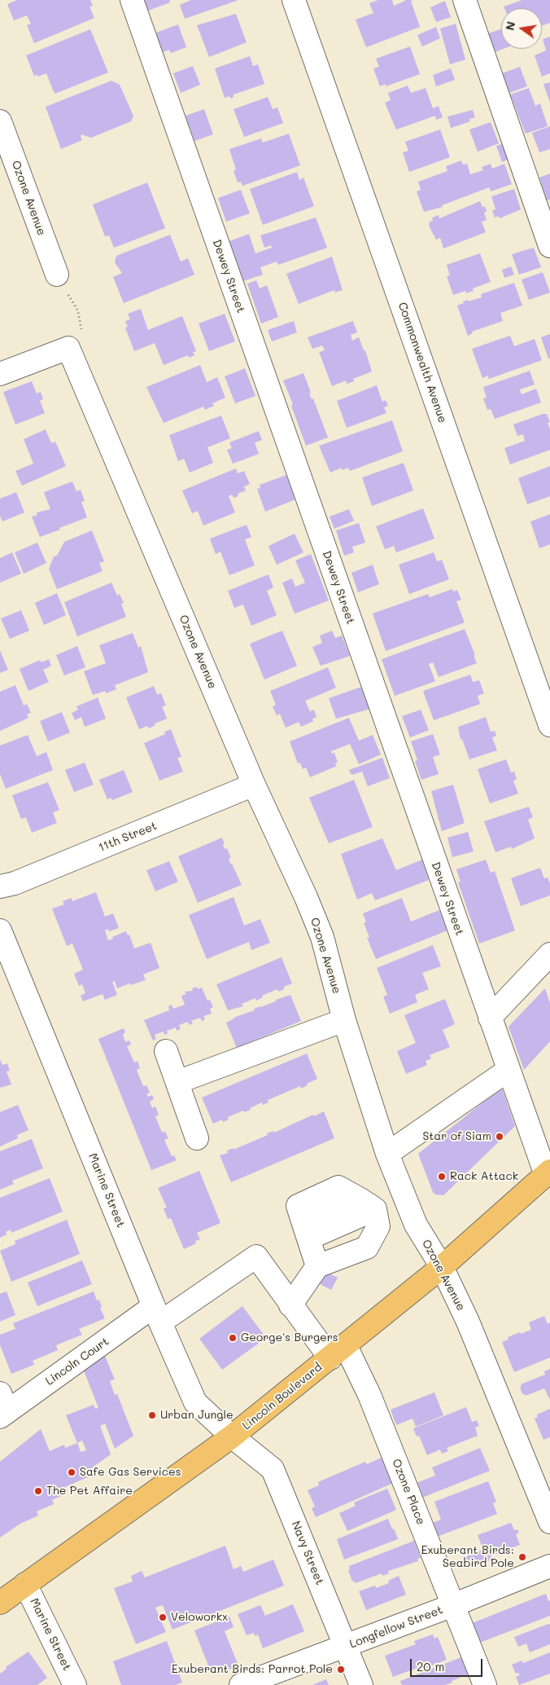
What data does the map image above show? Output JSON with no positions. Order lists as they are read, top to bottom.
{
  "streets": {
    "highway": ["Lincoln Boulevard"],
    "street": [
      "Ozone Avenue",
      "Dewey Street",
      "Commonwealth Avenue",
      "11th Street",
      "Marine Street",
      "Lincoln Court",
      "Ozone Place",
      "Navy Street",
      "Longfellow Street"
    ]
  },
  "crossings": [
    ["Ozone Avenue", "11th Street"],
    ["Ozone Avenue", "Lincoln Boulevard"],
    ["Dewey Street", "Lincoln Boulevard"],
    ["Marine Street", "Lincoln Court"],
    ["Marine Street", "Lincoln Boulevard"],
    ["Marine Street", "Navy Street"],
    ["Lincoln Court", "Ozone Place"],
    ["Lincoln Boulevard", "Ozone Place"],
    ["Lincoln Boulevard", "Navy Street"],
    ["Ozone Place", "Longfellow Street"],
    ["Navy Street", "Longfellow Street"]
  ],
  "places": [
    "Star of Siam",
    "Rack Attack",
    "George's Burgers",
    "Urban Jungle",
    "Safe Gas Services",
    "The Pet Affaire",
    "Exuberant Birds: Seabird Pole",
    "Veloworkx",
    "Exuberant Birds: Parrot Pole"
  ],
  "scale_bar": "20 m",
  "north": "left"
}
